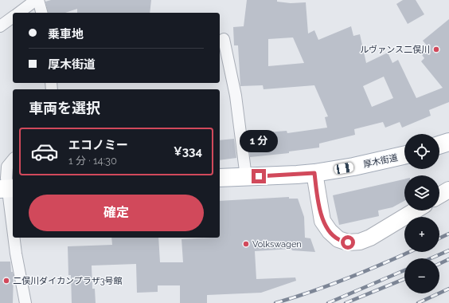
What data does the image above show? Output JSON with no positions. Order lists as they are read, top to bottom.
{
  "streets": {
    "main road": ["厚木街道"]
  },
  "places": ["ルヴァンス二俣川", "Volkswagen", "二俣川ダイカンプラザ3号館"],
  "page": {
    "banner": ["乗車地", "厚木街道"],
    "heading": "車両を選択",
    "list": [
      {
        "name": "エコノミー",
        "note": "1 分 · 14:30",
        "value": "¥334"
      }
    ],
    "bubble": "1 分",
    "map_buttons": ["+", "−"],
    "buttons": "確定"
  }
}
